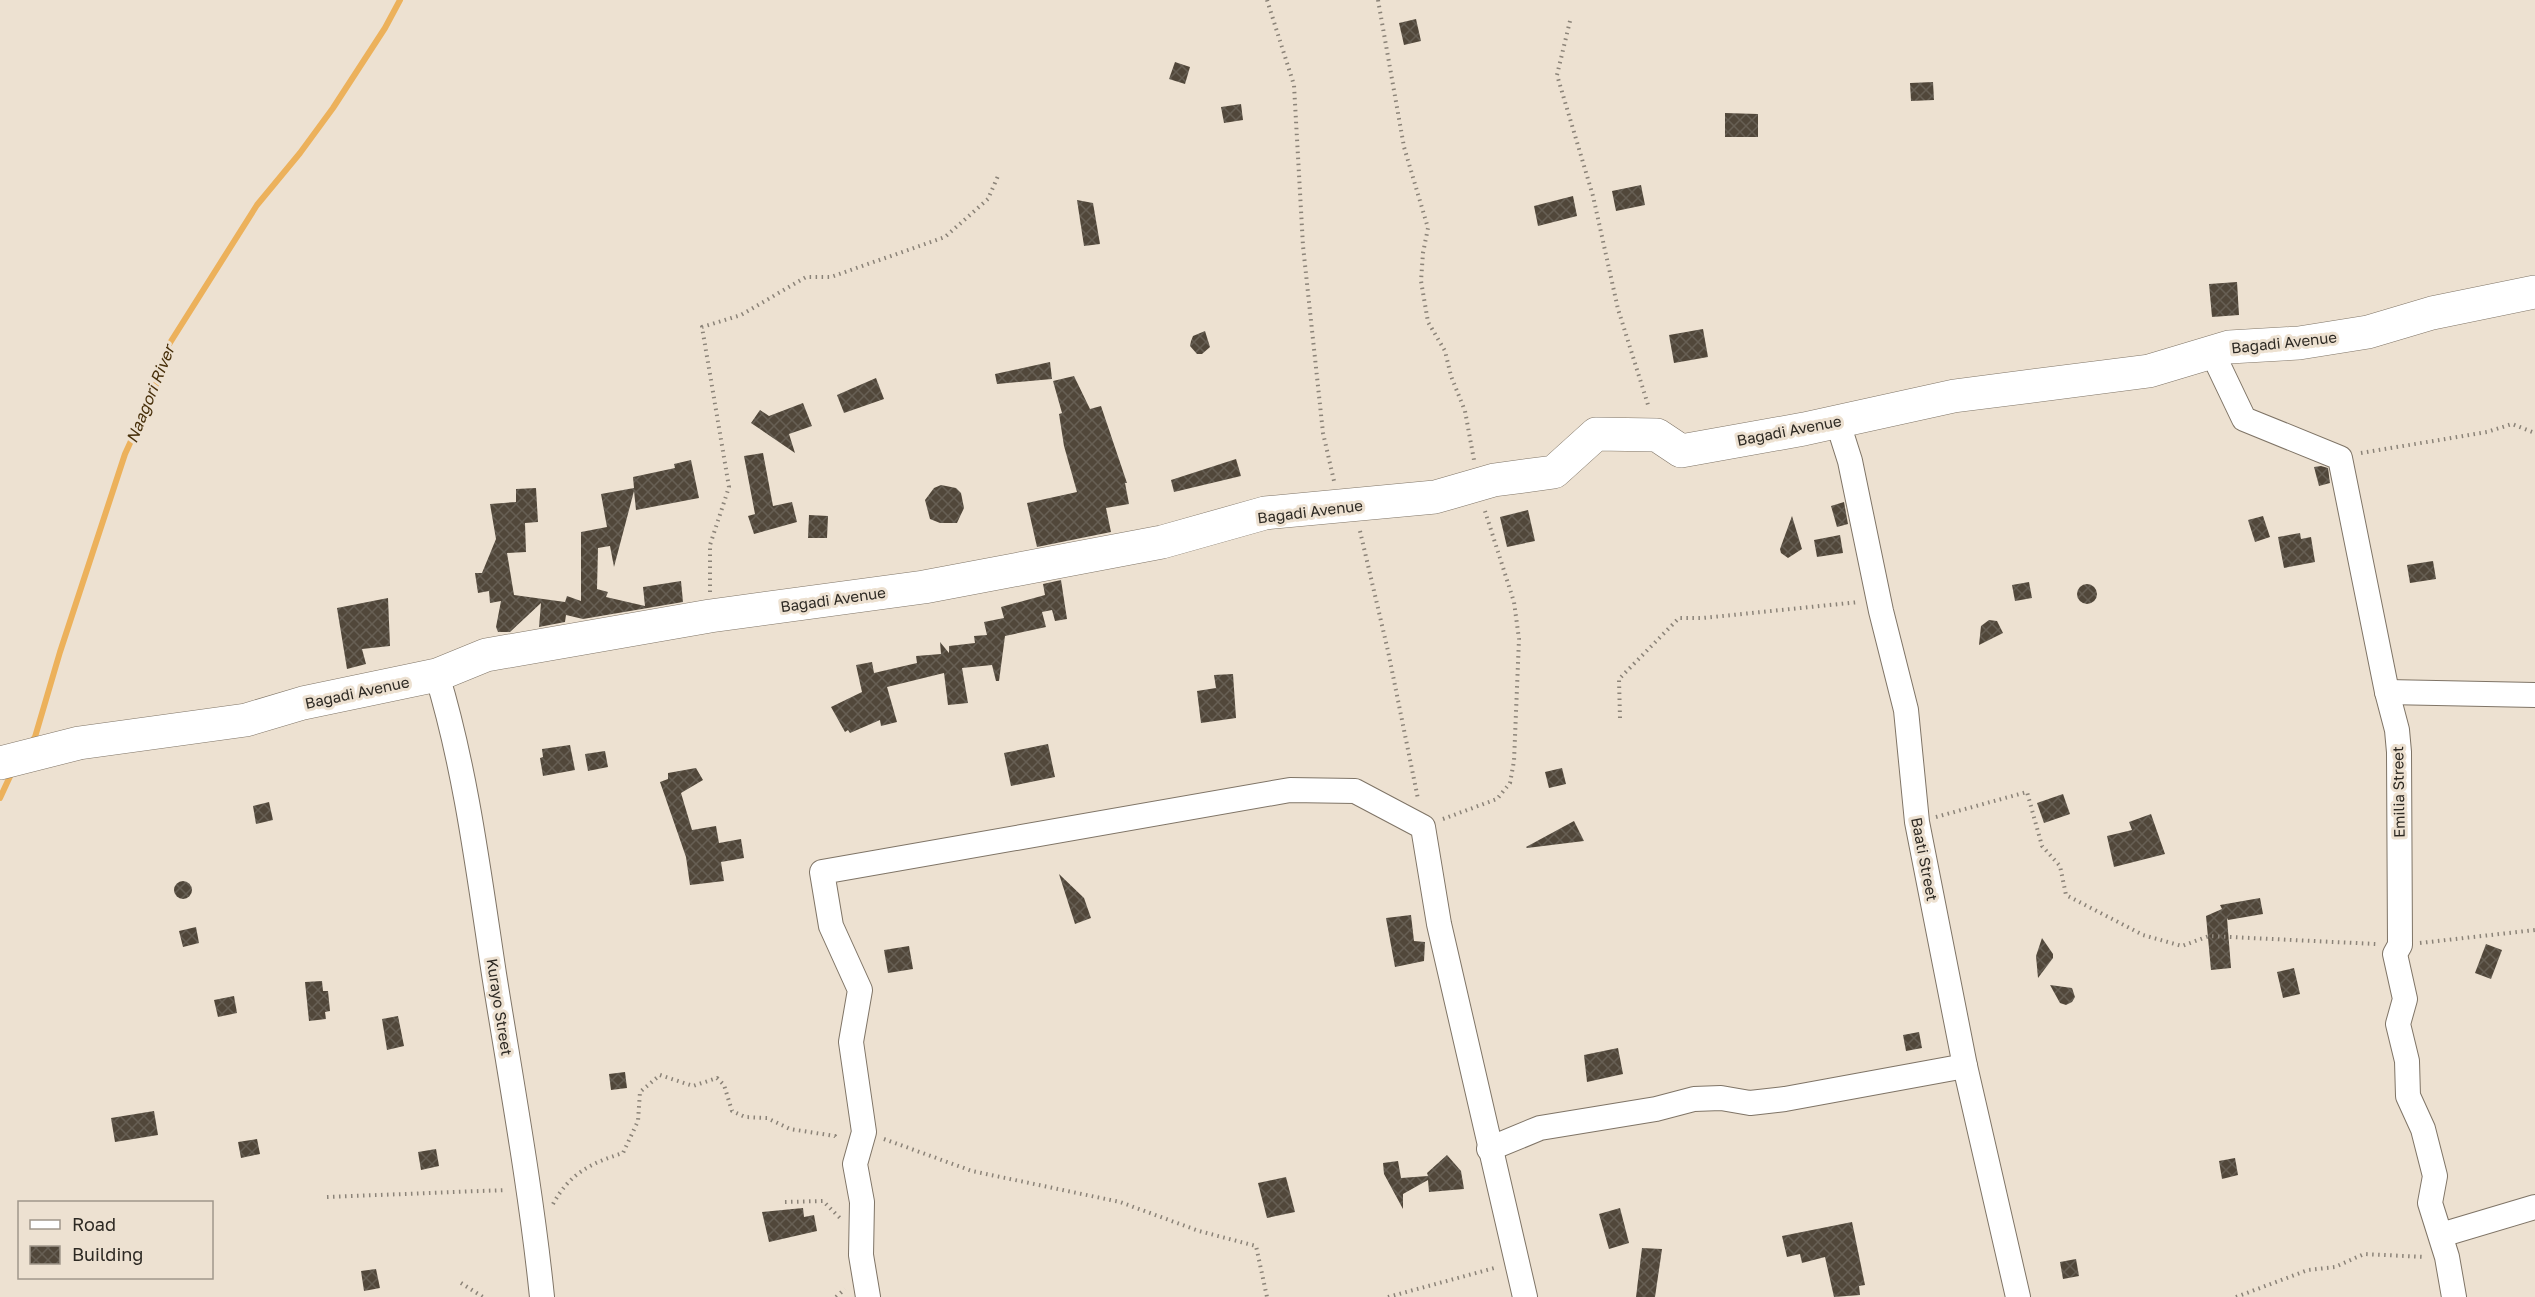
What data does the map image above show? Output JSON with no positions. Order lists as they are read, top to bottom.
{
  "streets": {
    "street": [
      "Bagadi Avenue",
      "Emilia Street",
      "Baati Street",
      "Kurayo Street"
    ]
  },
  "crossings": [
    ["Bagadi Avenue", "Baati Street"],
    ["Bagadi Avenue", "Kurayo Street"]
  ],
  "water": ["Naagori River"],
  "legend": ["Road", "Building"]
}
